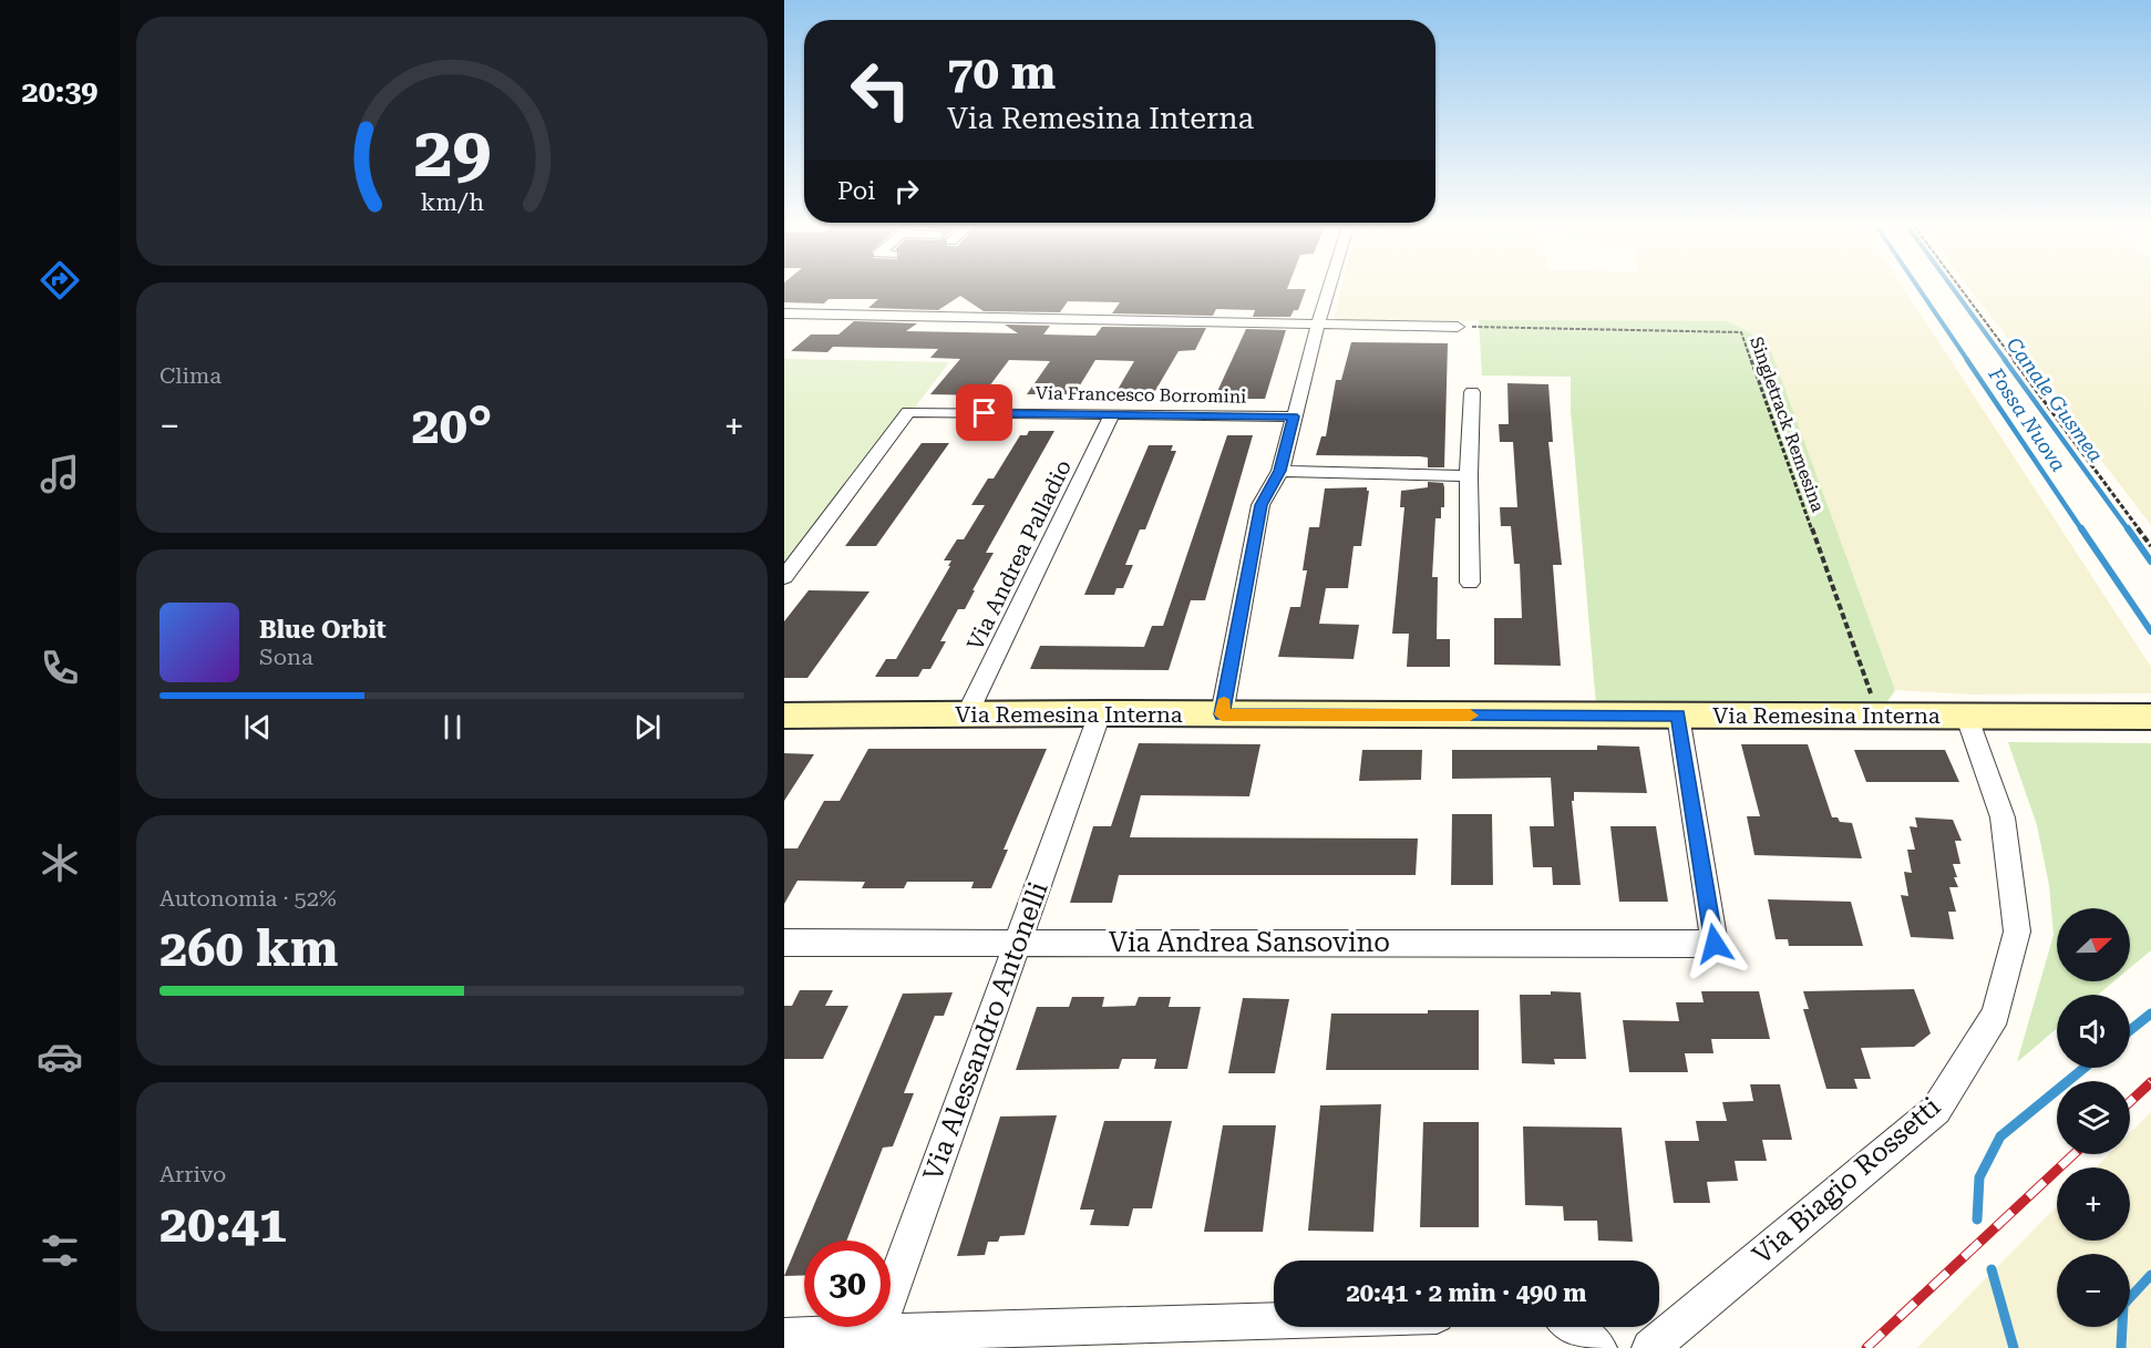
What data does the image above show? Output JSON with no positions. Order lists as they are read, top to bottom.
{
  "streets": {
    "street": [
      "Via Francesco Borromini",
      "Via Andrea Palladio",
      "Via Remesina Interna",
      "Via Andrea Sansovino",
      "Via Alessandro Antonelli",
      "Via Biagio Rossetti"
    ],
    "path": ["Singletrack Remesina"]
  },
  "crossings": [
    ["Via Francesco Borromini", "Via Andrea Palladio"],
    ["Singletrack Remesina", "Via Remesina Interna"],
    ["Via Andrea Palladio", "Via Remesina Interna"],
    ["Via Remesina Interna", "Via Andrea Sansovino"],
    ["Via Remesina Interna", "Via Alessandro Antonelli"],
    ["Via Remesina Interna", "Via Biagio Rossetti"],
    ["Via Andrea Sansovino", "Via Alessandro Antonelli"]
  ],
  "water": ["Canale Gusmea", "Fossa Nuova"],
  "north": "right",
  "page": {
    "tabs": "20:39",
    "turn": ["70 m", "Via Remesina Interna"],
    "then": "Poi",
    "tile": [
      "Clima",
      ["Autonomia · 52%", "260 km"],
      ["Arrivo", "20:41"]
    ],
    "heat": ["−", "20°", "+"],
    "song": ["Blue Orbit", "Sona"],
    "map_buttons": ["+", "−"],
    "limit": "30",
    "trip": "20:41 · 2 min · 490 m",
    "gauge": ["29", "km/h"]
  }
}
